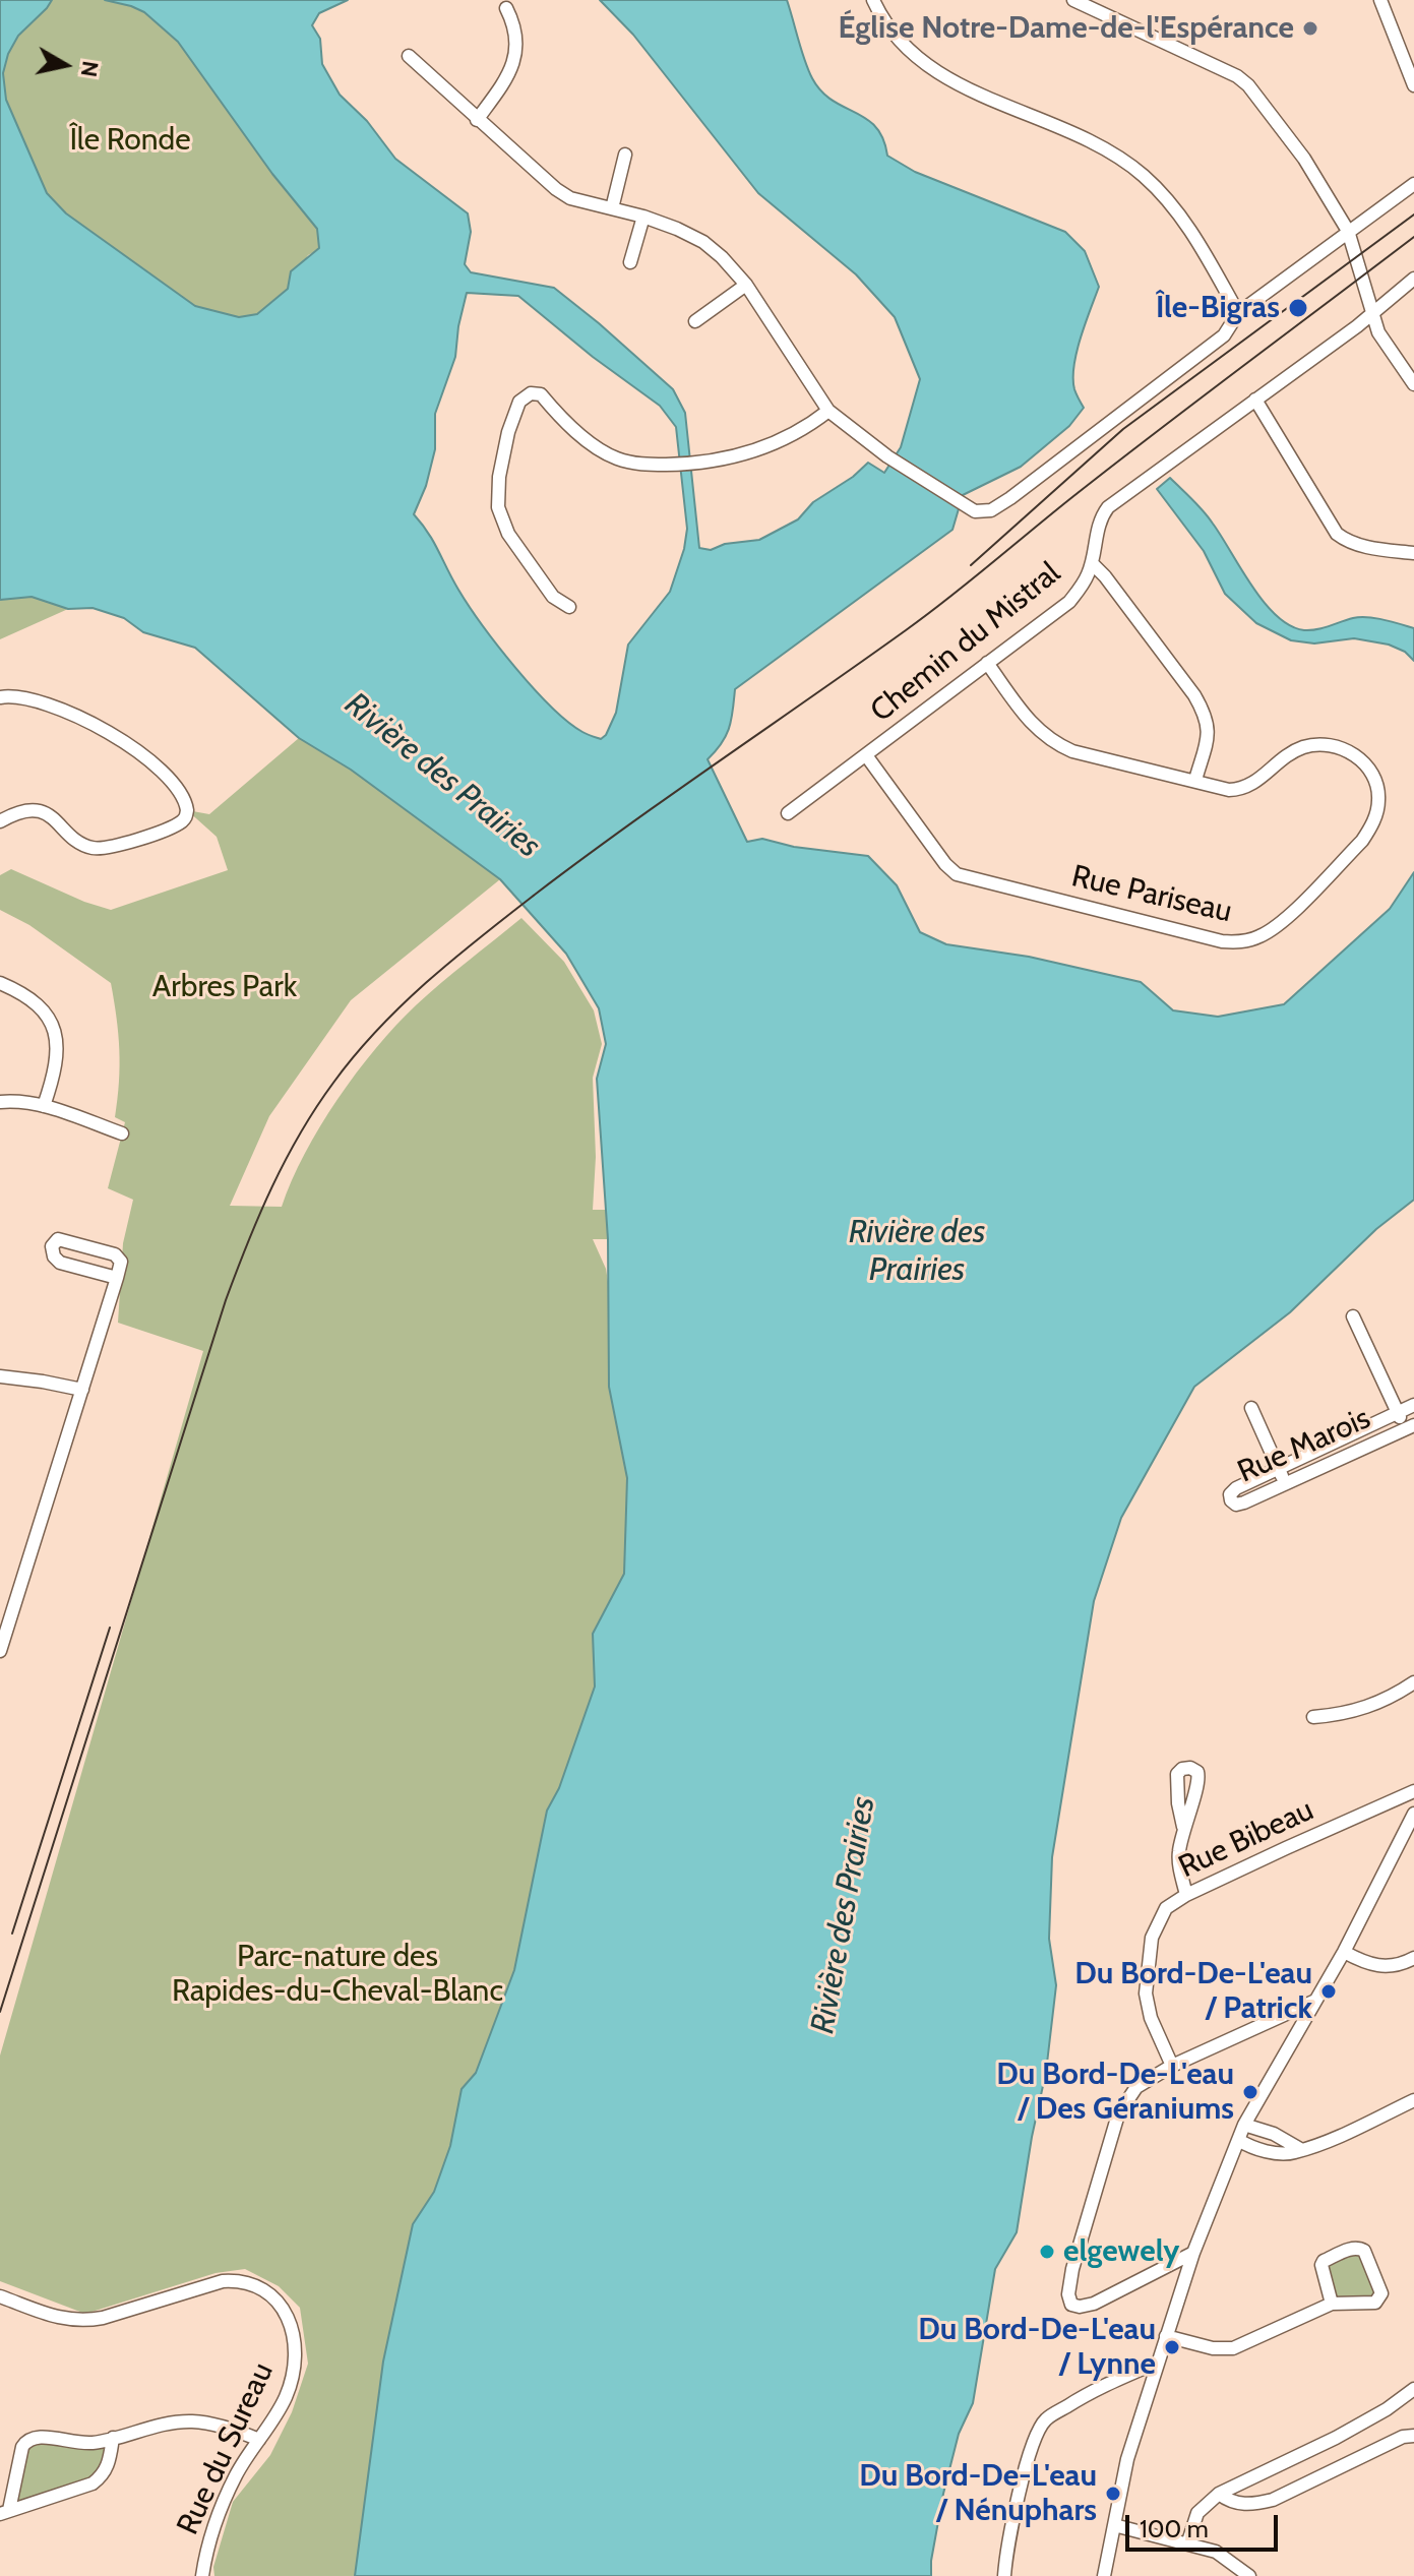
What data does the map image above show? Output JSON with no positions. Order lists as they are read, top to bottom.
{
  "streets": {
    "street": [
      "Chemin du Mistral",
      "Rue Pariseau",
      "Rue Marois",
      "Rue Bibeau",
      "Rue du Sureau"
    ]
  },
  "crossings": [
    ["Chemin du Mistral", "Rue Pariseau"]
  ],
  "water": ["Rivière des Prairies"],
  "parks": ["Île Ronde", "Arbres Park", "Parc-nature des Rapides-du-Cheval-Blanc"],
  "places": [
    "Église Notre-Dame-de-l'Espérance",
    "Île-Bigras",
    "Du Bord-De-L'eau / Patrick",
    "Du Bord-De-L'eau / Des Géraniums",
    "elgewely",
    "Du Bord-De-L'eau / Lynne",
    "Du Bord-De-L'eau / Nénuphars"
  ],
  "scale_bar": "100 m",
  "north": "right"
}
